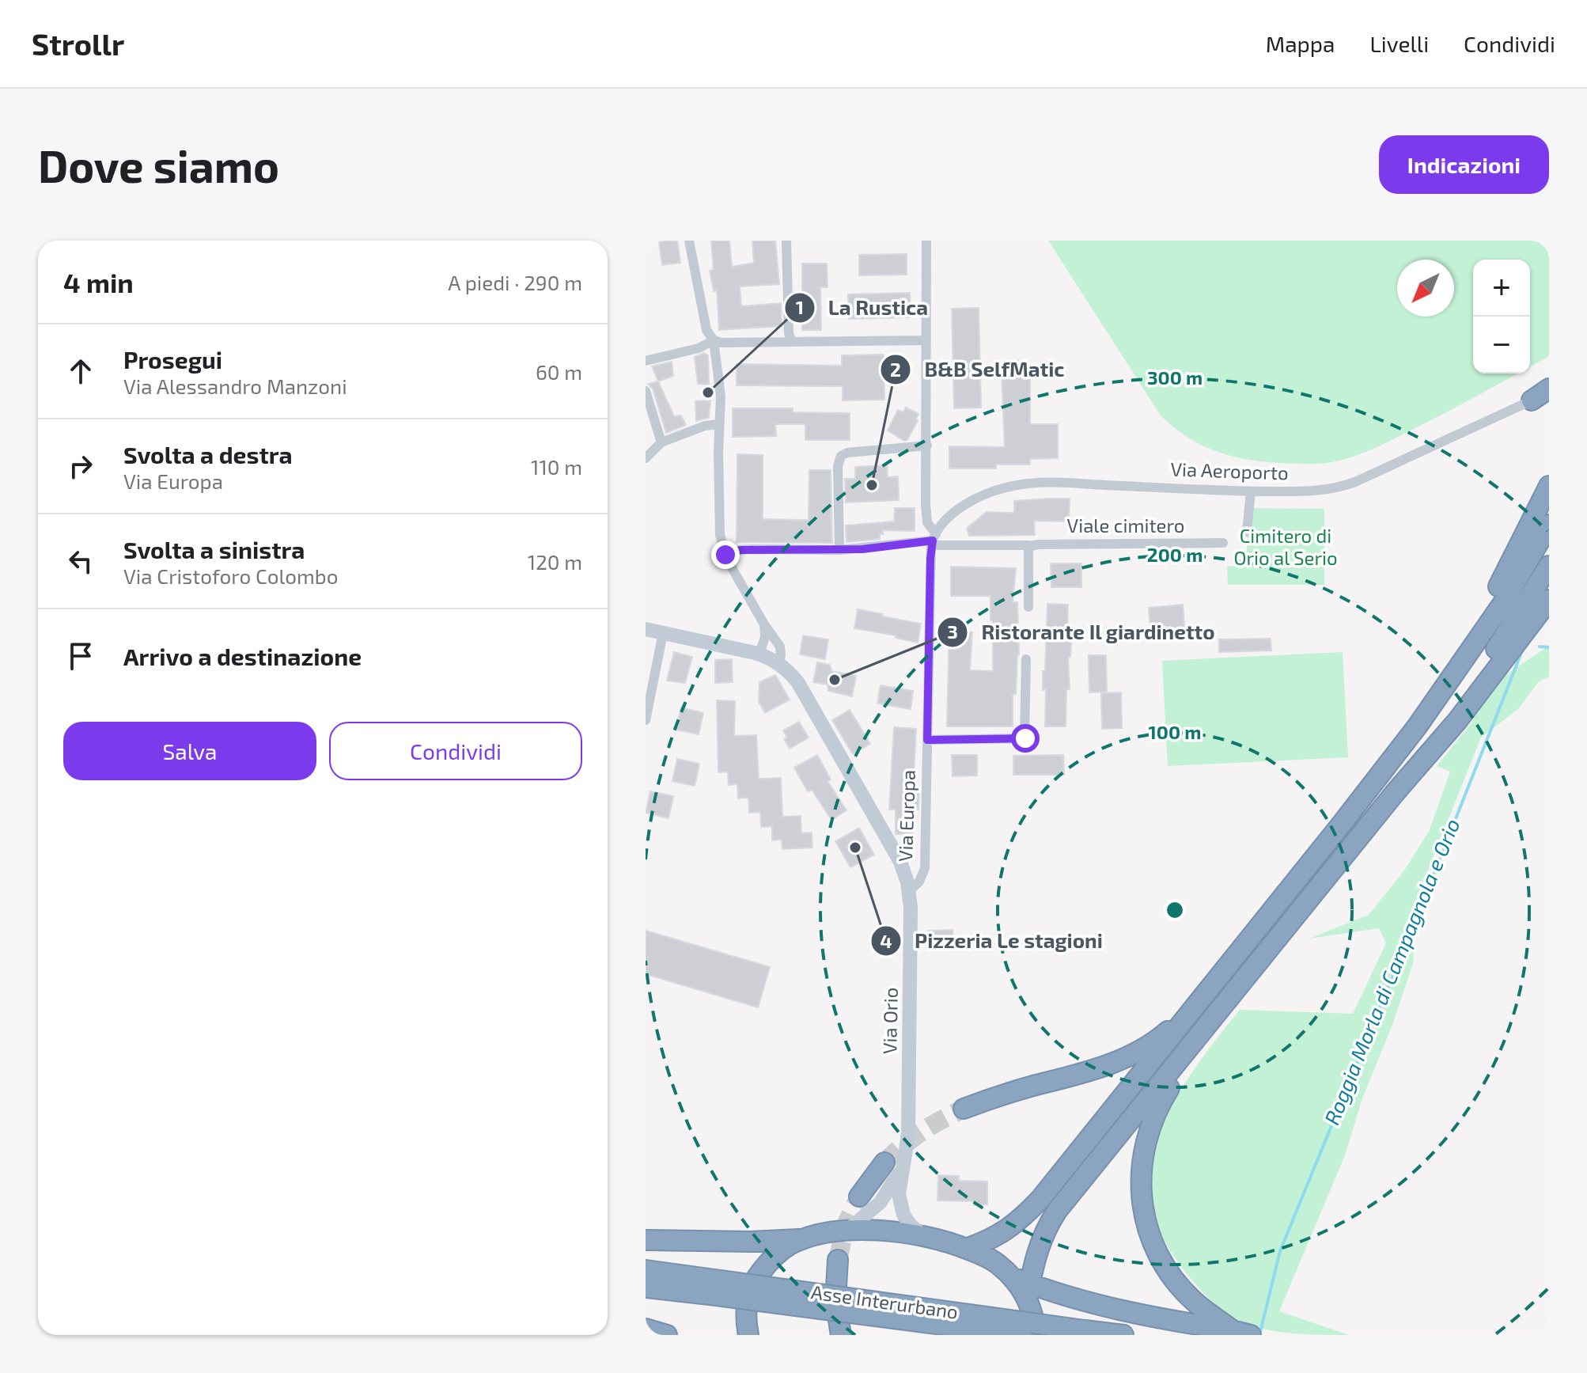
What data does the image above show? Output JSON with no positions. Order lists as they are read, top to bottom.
{
  "streets": {
    "highway": ["Asse Interurbano"],
    "street": [
      "Via Aeroporto",
      "Viale cimitero",
      "Via Europa",
      "Via Orio"
    ]
  },
  "crossings": [
    ["Via Aeroporto", "Viale cimitero"],
    ["Via Aeroporto", "Via Europa"],
    ["Viale cimitero", "Via Europa"],
    ["Via Europa", "Via Orio"]
  ],
  "water": ["Roggia Morla di Campagnola e Orio"],
  "parks": ["Cimitero di Orio al Serio"],
  "places": [
    "La Rustica",
    "B&B SelfMatic",
    "Ristorante Il giardinetto",
    "Pizzeria Le stagioni"
  ],
  "north": "bottom left",
  "page": {
    "header": "Strollr",
    "nav": ["Mappa", "Livelli", "Condividi"],
    "buttons": [
      "Indicazioni",
      ["Salva", "Condividi"]
    ],
    "title": "Dove siamo",
    "heading": ["4 min", "A piedi · 290 m"],
    "map_buttons": ["+", "−"],
    "list": [
      ["Prosegui", "Via Alessandro Manzoni", "60 m"],
      ["Svolta a destra", "Via Europa", "110 m"],
      ["Svolta a sinistra", "Via Cristoforo Colombo", "120 m"],
      "Arrivo a destinazione"
    ]
  },
  "rings": ["300 m", "200 m", "100 m"]
}
